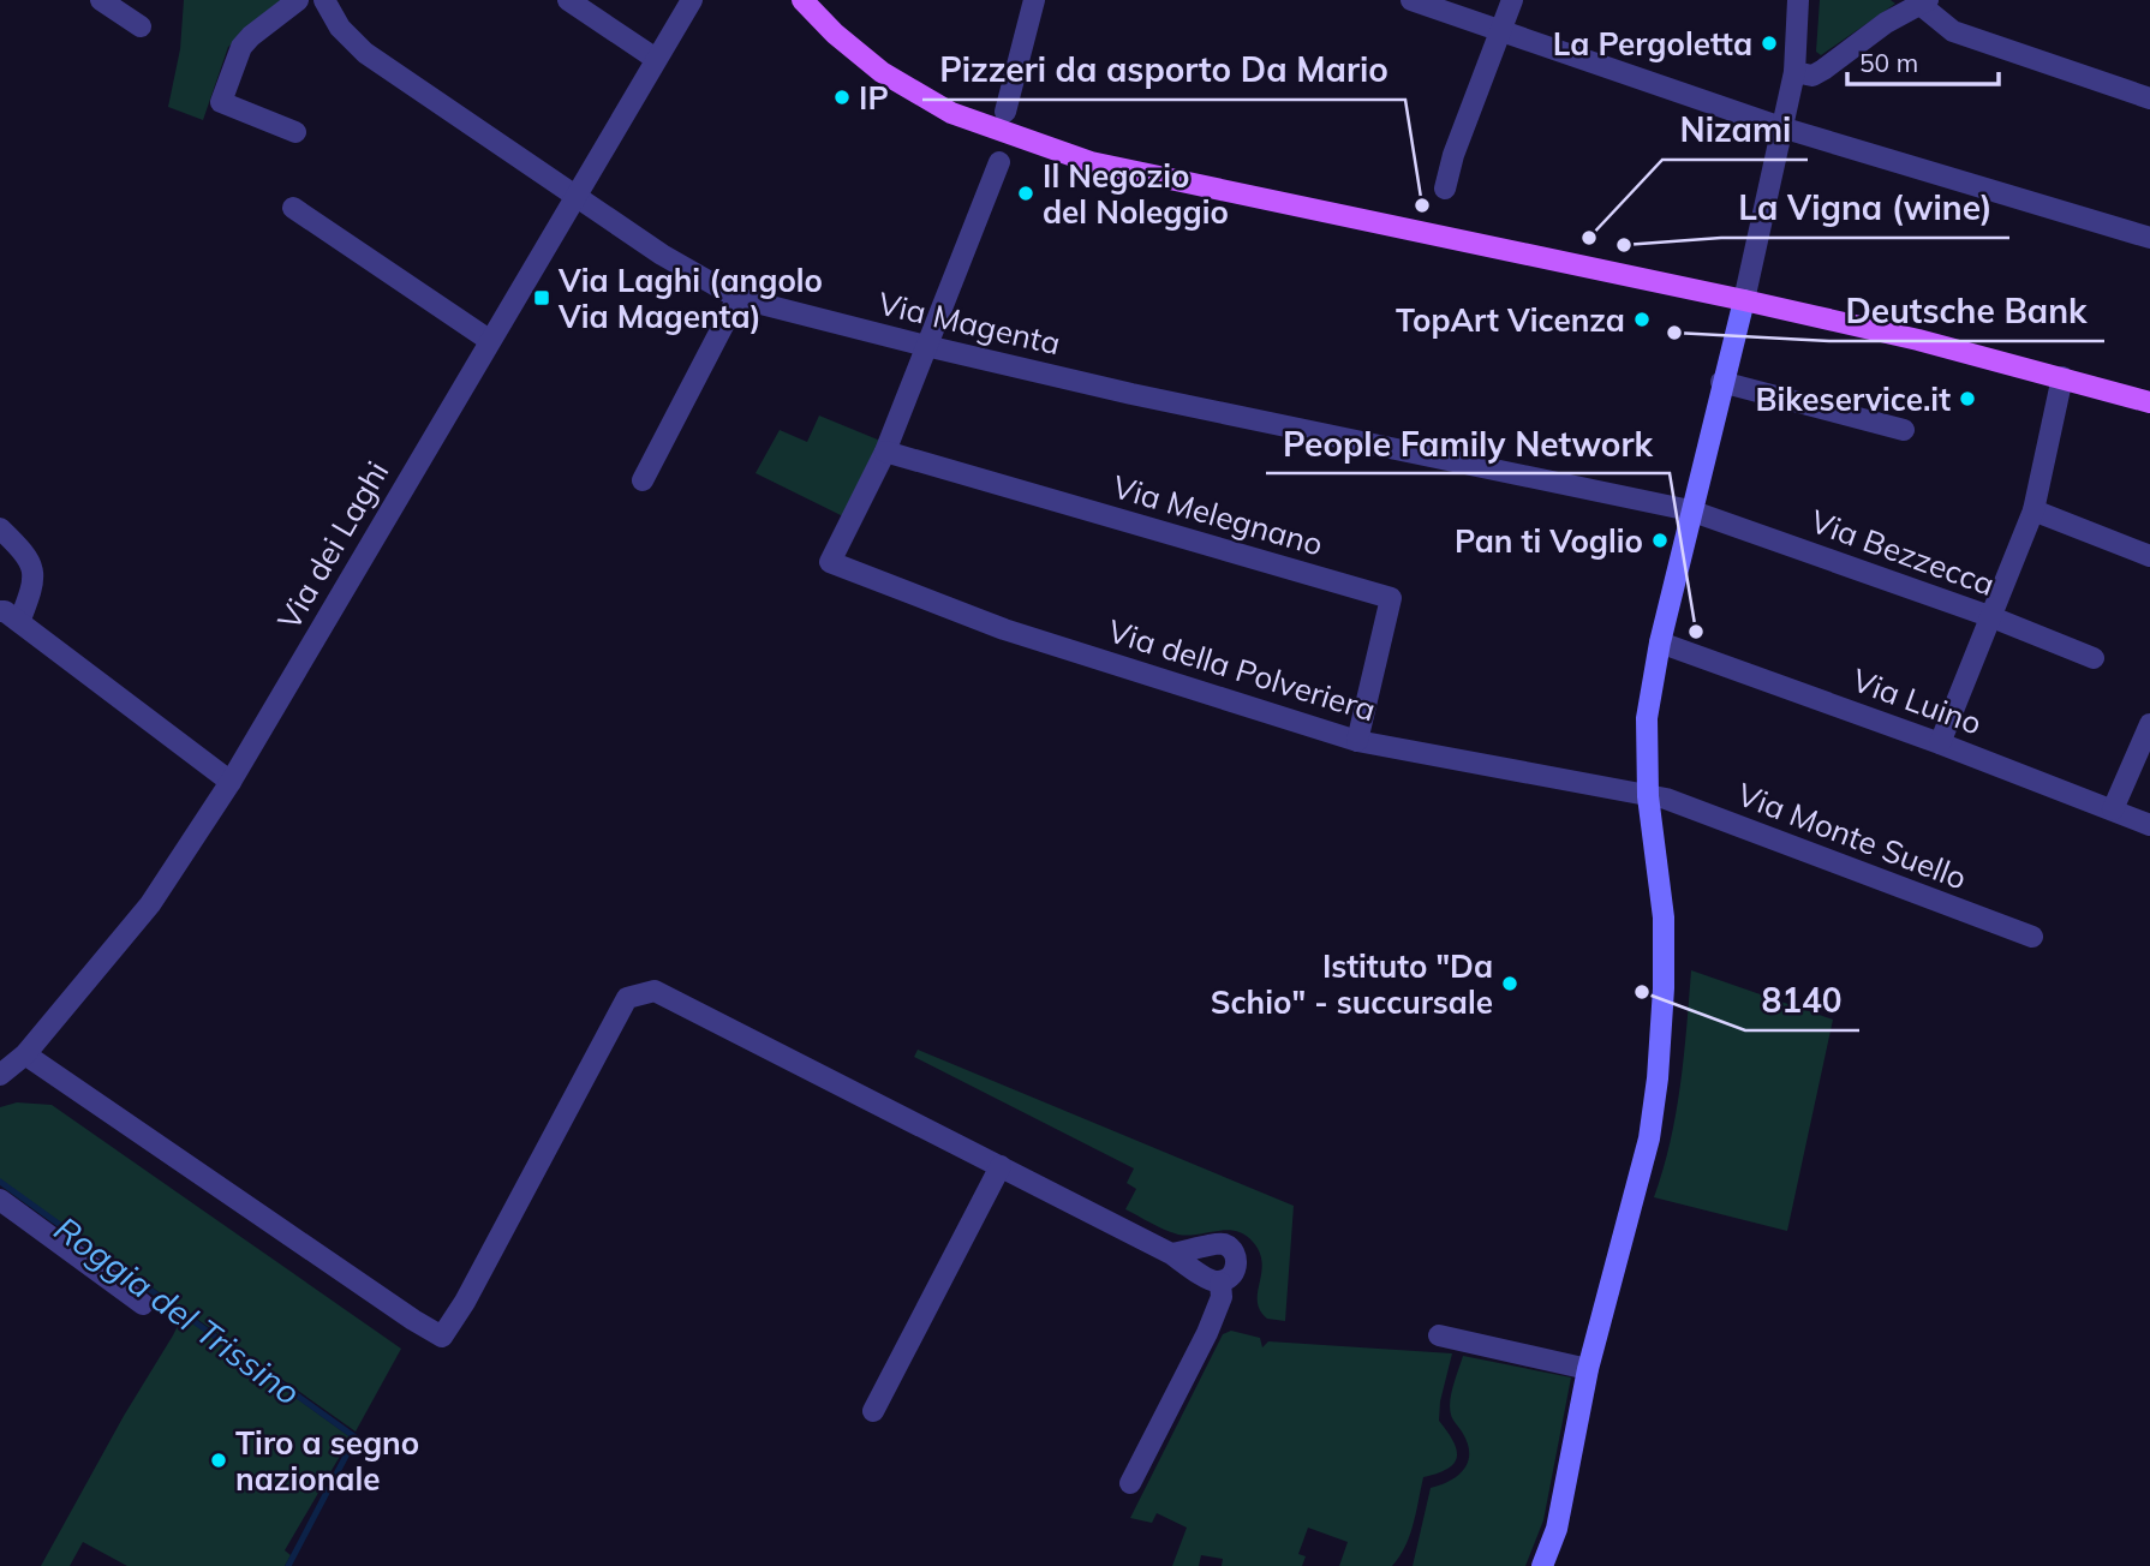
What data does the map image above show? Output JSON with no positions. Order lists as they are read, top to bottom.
{
  "streets": {
    "street": [
      "Via Magenta",
      "Via Melegnano",
      "Via dei Laghi",
      "Via Bezzecca",
      "Via della Polveriera",
      "Via Luino",
      "Via Monte Suello"
    ]
  },
  "crossings": [
    ["Via Magenta", "Via dei Laghi"],
    ["Via Magenta", "Via Bezzecca"],
    ["Via Melegnano", "Via della Polveriera"],
    ["Via della Polveriera", "Via Monte Suello"]
  ],
  "water": ["Roggia del Trissino"],
  "places": {
    "other": [
      "La Pergoletta",
      "IP",
      "Il Negozio del Noleggio",
      "Pizzeri da asporto Da Mario",
      "Nizami",
      "La Vigna (wine)",
      "TopArt Vicenza",
      "Deutsche Bank",
      "Bikeservice.it",
      "Pan ti Voglio",
      "People Family Network",
      "Istituto \"Da Schio\" - succursale",
      "8140",
      "Tiro a segno nazionale"
    ],
    "transit": ["Via Laghi (angolo Via Magenta)"]
  },
  "scale_bar": "50 m"
}
